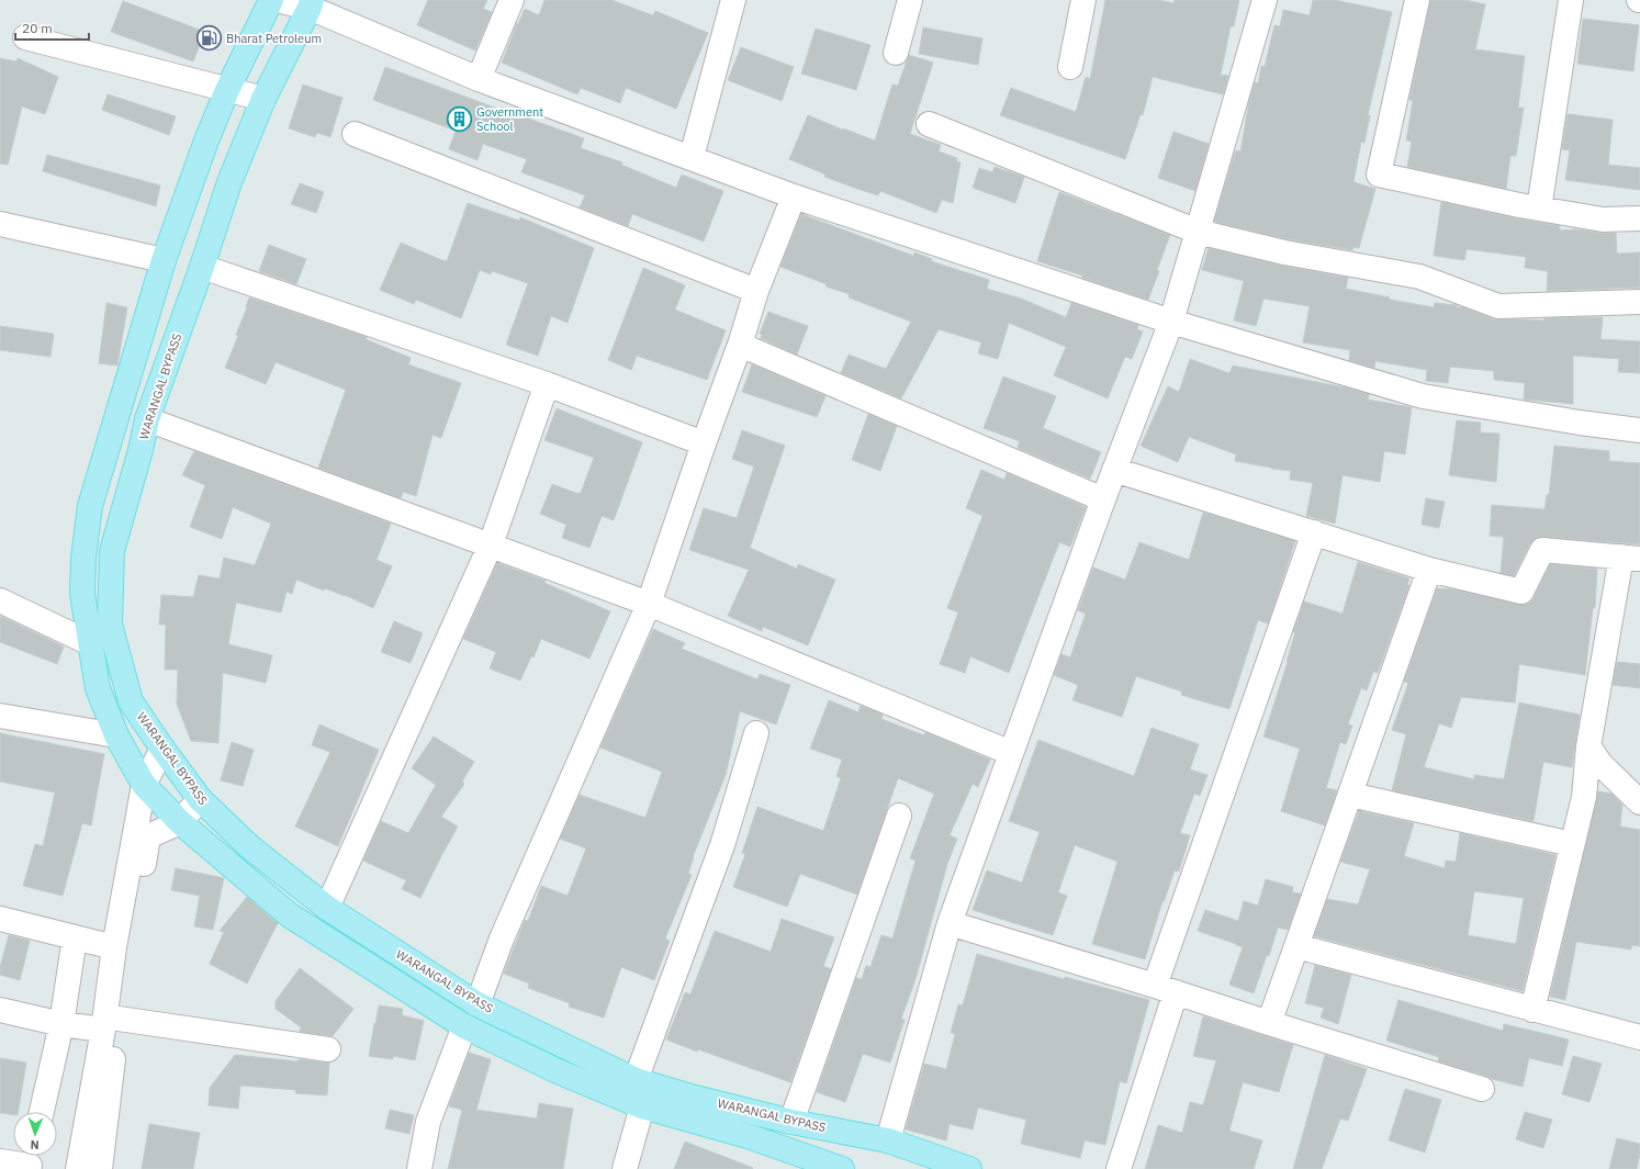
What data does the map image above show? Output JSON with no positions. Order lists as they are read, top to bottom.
{
  "streets": {
    "main road": ["WARANGAL BYPASS"]
  },
  "places": {
    "fuel station": ["Bharat Petroleum"],
    "building": ["Government School"]
  },
  "scale_bar": "20 m",
  "north": "bottom"
}
